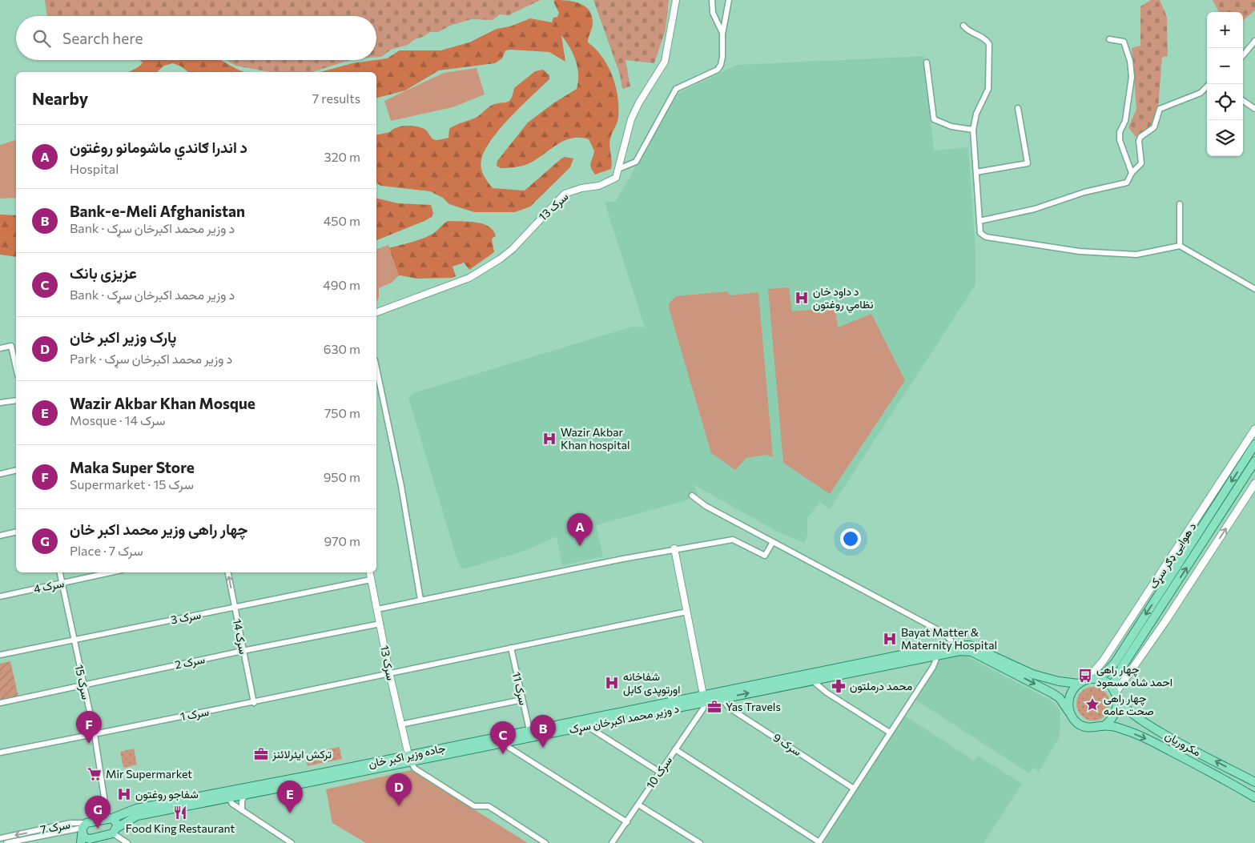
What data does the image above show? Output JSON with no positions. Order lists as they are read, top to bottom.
{
  "streets": {
    "main road": [
      "د هوایی ډګر سړک",
      "د وزیر محمد اکبرخان سړک",
      "مکروریان",
      "جاده وزیر اکبر خان"
    ],
    "street": [
      "سرک 13",
      "سرک 4",
      "سرک 3",
      "سرک 14",
      "سرک 2",
      "سرک 15",
      "سرک 11",
      "سرک 1",
      "سرک 9",
      "سرک 10",
      "سرک 7"
    ]
  },
  "crossings": [
    ["سرک 13", "سرک 3"],
    ["سرک 13", "سرک 2"],
    ["سرک 13", "سرک 1"],
    ["سرک 13", "د وزیر محمد اکبرخان سړک"],
    ["سرک 13", "جاده وزیر اکبر خان"],
    ["د هوایی ډګر سړک", "د وزیر محمد اکبرخان سړک"],
    ["د هوایی ډګر سړک", "مکروریان"],
    ["سرک 4", "سرک 15"],
    ["سرک 3", "سرک 14"],
    ["سرک 3", "سرک 15"],
    ["سرک 14", "سرک 2"],
    ["سرک 14", "سرک 1"],
    ["سرک 2", "سرک 15"],
    ["سرک 15", "سرک 1"],
    ["سرک 15", "جاده وزیر اکبر خان"],
    ["سرک 11", "سرک 1"],
    ["د وزیر محمد اکبرخان سړک", "مکروریان"],
    ["د وزیر محمد اکبرخان سړک", "سرک 9"],
    ["د وزیر محمد اکبرخان سړک", "جاده وزیر اکبر خان"],
    ["د وزیر محمد اکبرخان سړک", "سرک 10"],
    ["جاده وزیر اکبر خان", "سرک 7"]
  ],
  "places": {
    "hospital": [
      "د داود خان نظامي روغتون",
      "Wazir Akbar Khan hospital",
      "Bayat Matter & Maternity Hospital",
      "شفاخانه اورتوپدی کابل",
      "شفاجو روغتون"
    ],
    "bus stop": ["چهار راهی احمد شاه مسعود"],
    "pharmacy": ["محمد درملتون"],
    "place": ["چهار راهی صحت عامه"],
    "office": ["Yas Travels", "ترکش ایئرلائنز"],
    "supermarket": ["Mir Supermarket"],
    "restaurant": ["Food King Restaurant"]
  },
  "page": {
    "map_buttons": ["+", "−"],
    "search": "Search here",
    "heading": ["Nearby", "7 results"],
    "list": [
      {
        "mark": "A",
        "name": "د اندرا ګاندي ماشومانو روغتون",
        "note": "Hospital",
        "value": "320 m"
      },
      {
        "mark": "B",
        "name": "Bank-e-Meli Afghanistan",
        "note": "Bank · د وزیر محمد اکبرخان سړک",
        "value": "450 m"
      },
      {
        "mark": "C",
        "name": "عزیزی بانک",
        "note": "Bank · د وزیر محمد اکبرخان سړک",
        "value": "490 m"
      },
      {
        "mark": "D",
        "name": "پارک وزیر اکبر خان",
        "note": "Park · د وزیر محمد اکبرخان سړک",
        "value": "630 m"
      },
      {
        "mark": "E",
        "name": "Wazir Akbar Khan Mosque",
        "note": "Mosque · سرک 14",
        "value": "750 m"
      },
      {
        "mark": "F",
        "name": "Maka Super Store",
        "note": "Supermarket · سرک 15",
        "value": "950 m"
      },
      {
        "mark": "G",
        "name": "چهار راهی وزیر محمد اکبر خان",
        "note": "Place · سرک 7",
        "value": "970 m"
      }
    ],
    "pins": [
      "A",
      "F",
      "B",
      "C",
      "D",
      "E",
      "G"
    ]
  }
}
